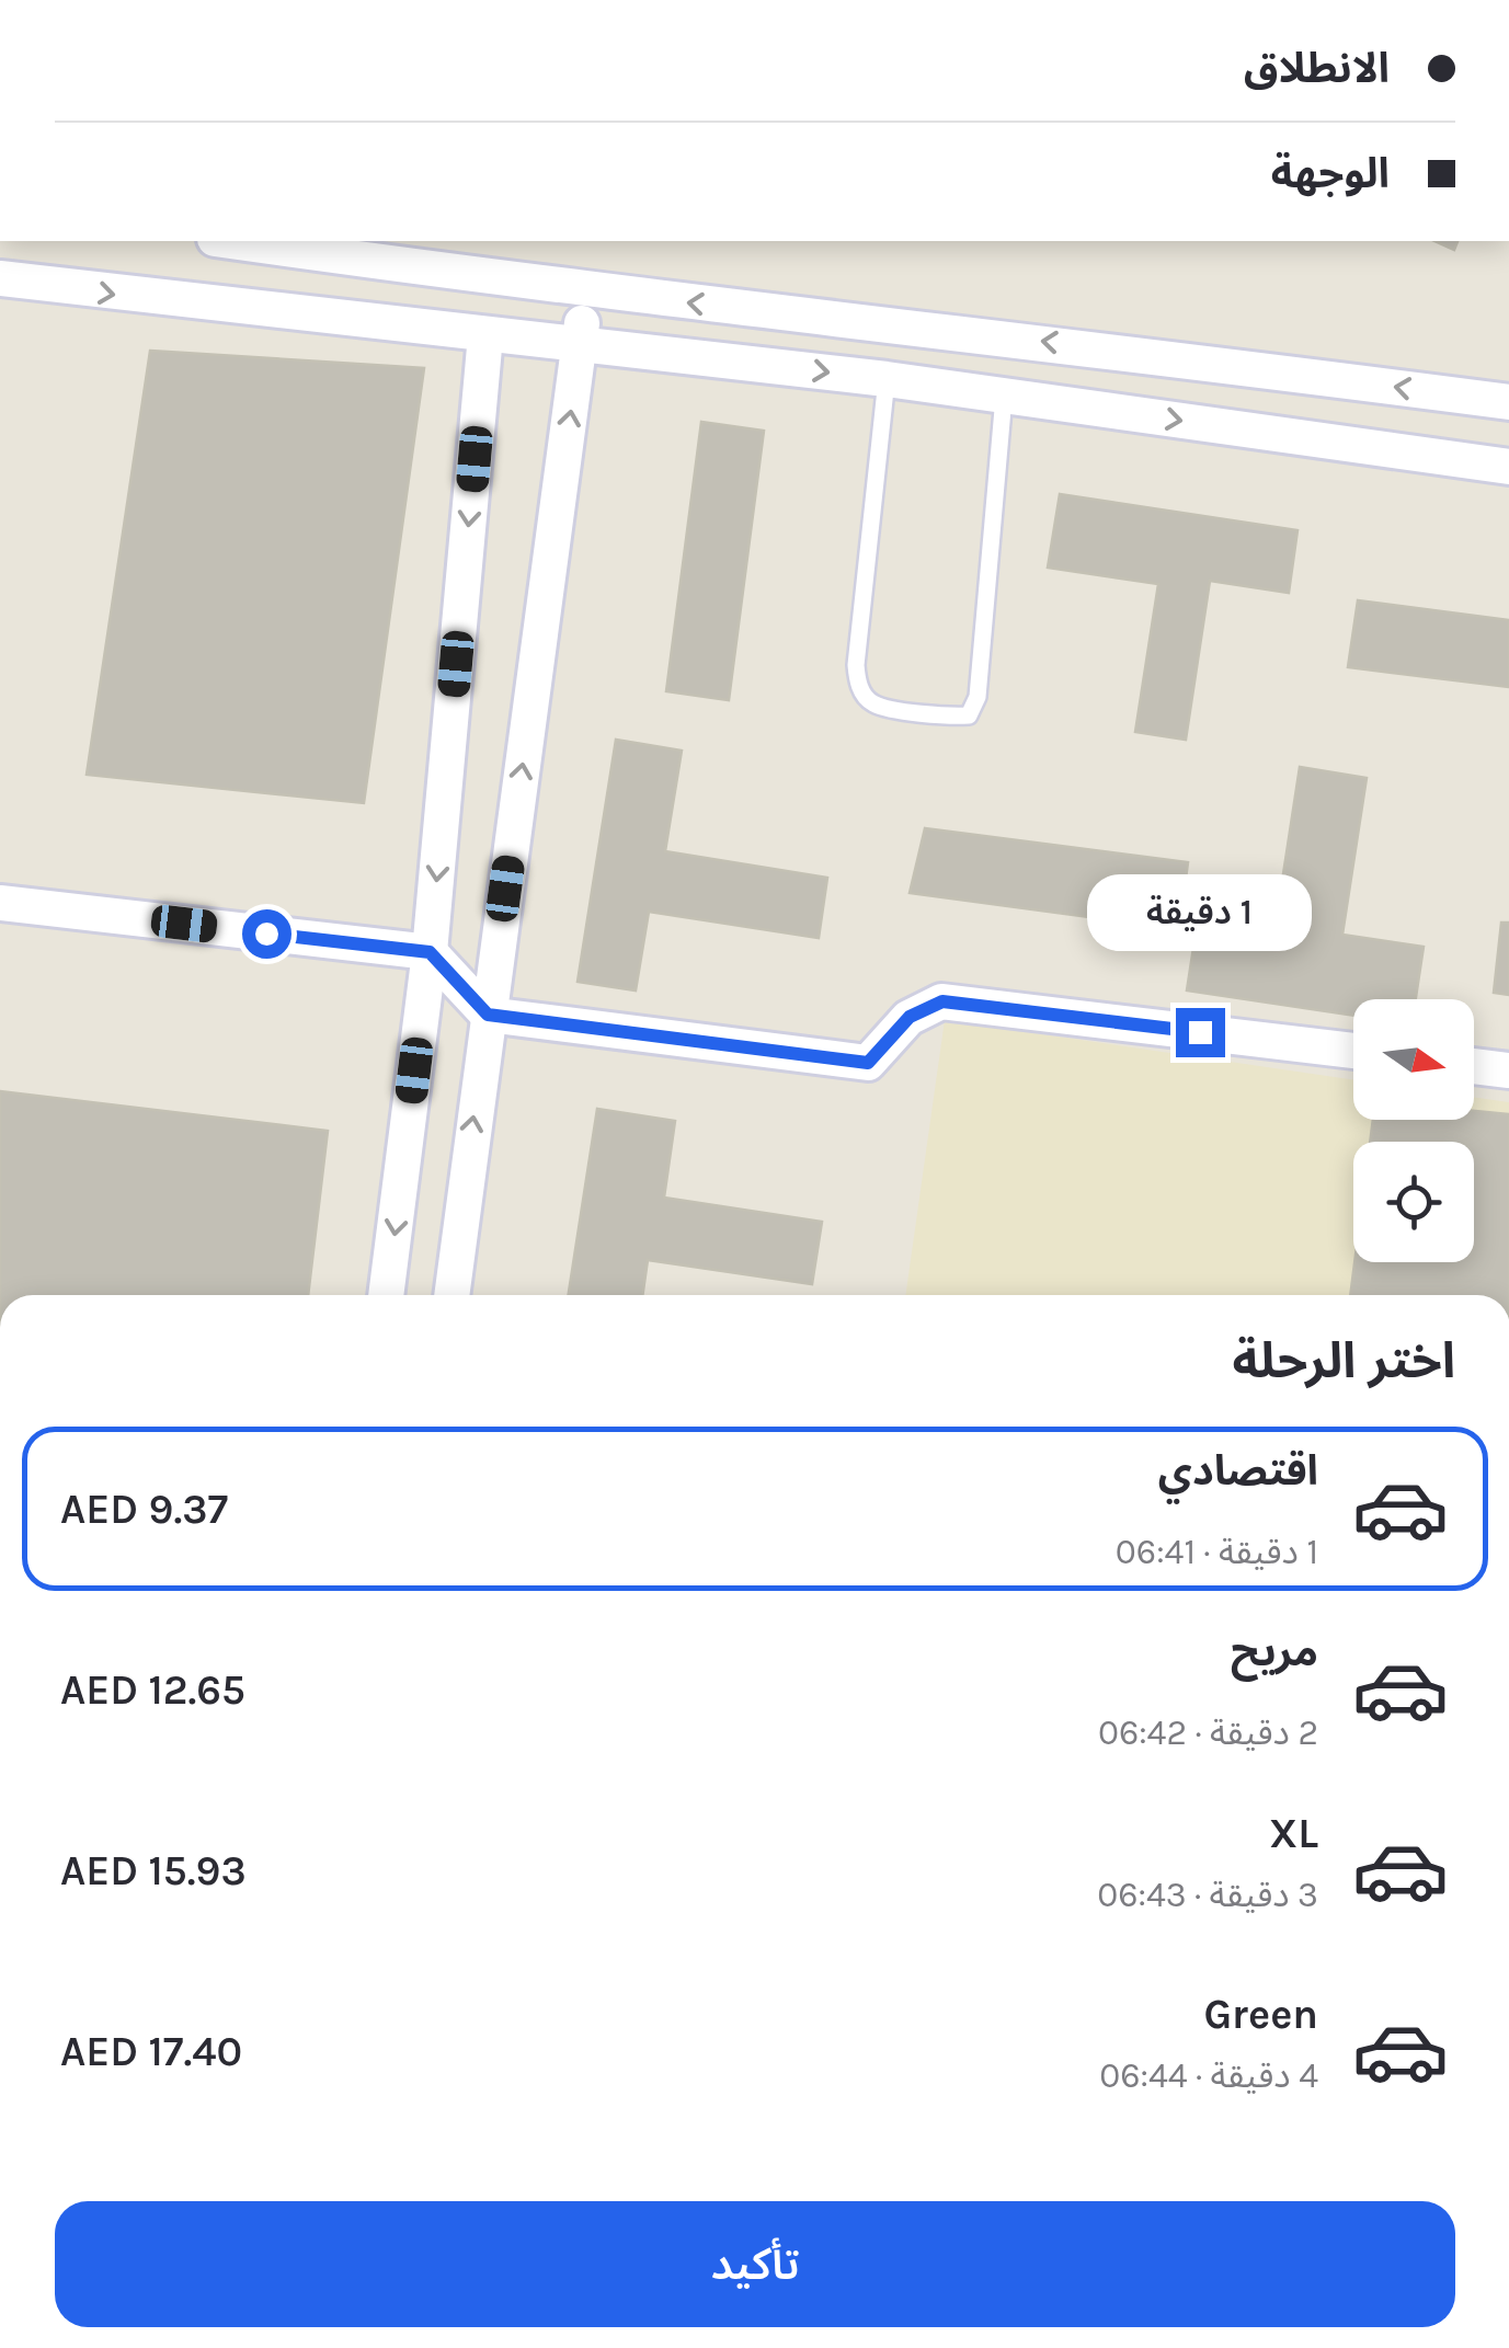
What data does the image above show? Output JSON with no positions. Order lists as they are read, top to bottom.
{
  "north": "right",
  "page": {
    "banner": ["الانطلاق", "الوجهة"],
    "bubble": "1 دقيقة",
    "heading": "اختر الرحلة",
    "list": [
      {
        "name": "اقتصادي",
        "note": "1 دقيقة · 06:41",
        "value": "AED 9.37"
      },
      {
        "name": "مريح",
        "note": "2 دقيقة · 06:42",
        "value": "AED 12.65"
      },
      {
        "name": "XL",
        "note": "3 دقيقة · 06:43",
        "value": "AED 15.93"
      },
      {
        "name": "Green",
        "note": "4 دقيقة · 06:44",
        "value": "AED 17.40"
      }
    ],
    "buttons": "تأكيد"
  }
}
